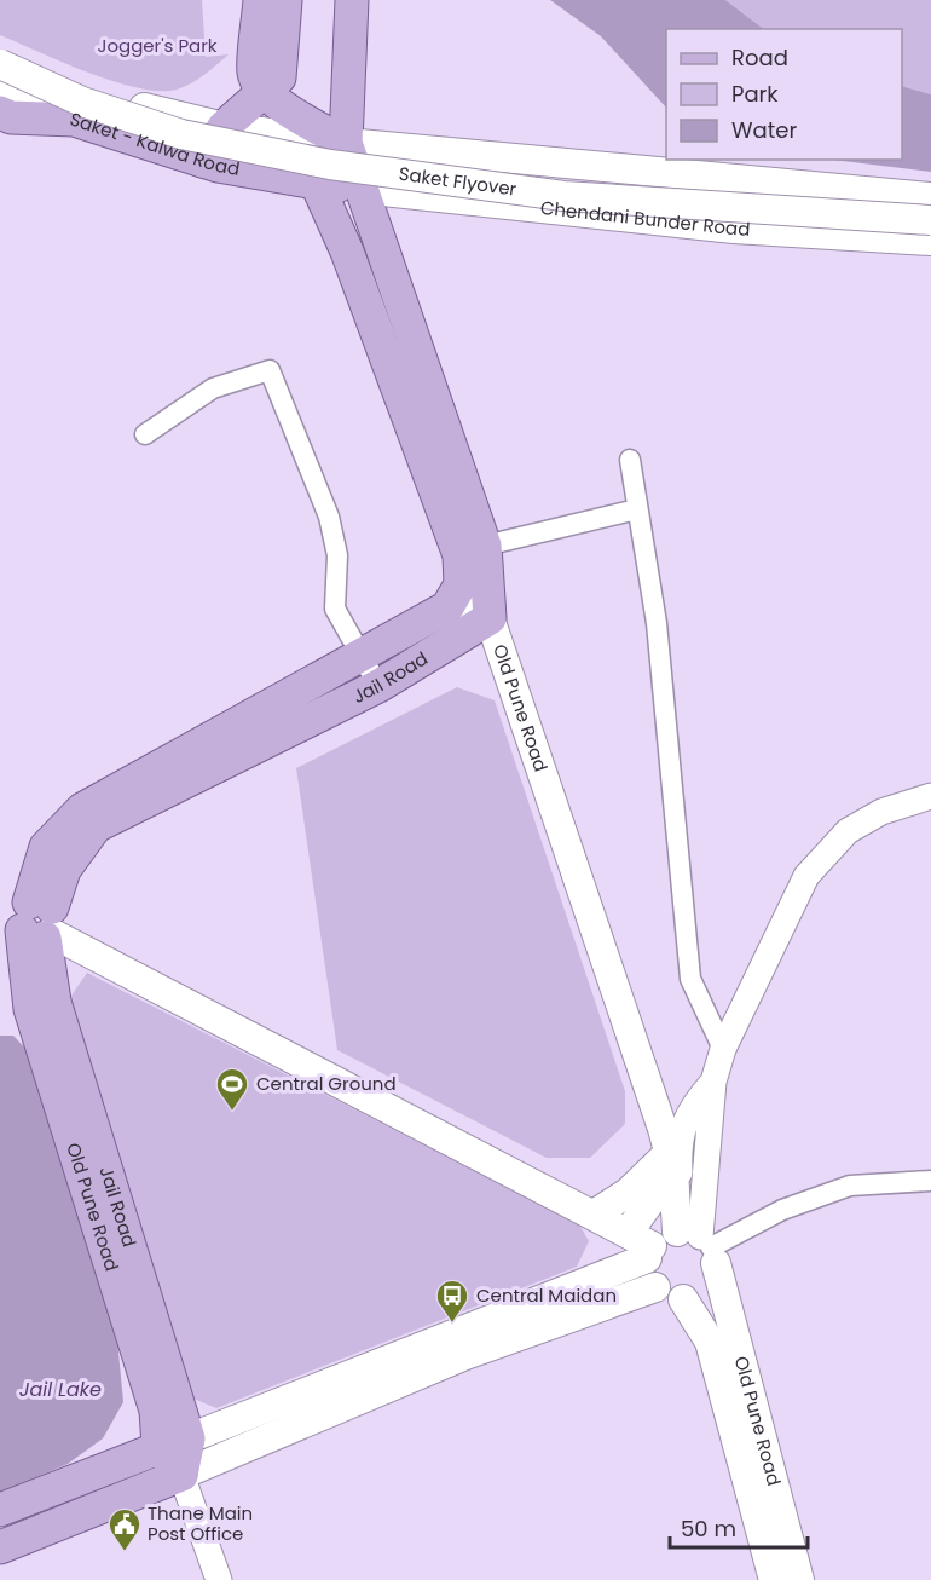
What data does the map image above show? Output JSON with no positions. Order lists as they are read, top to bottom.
{
  "streets": {
    "main road": [
      "Saket - Kalwa Road",
      "Saket Flyover",
      "Chendani Bunder Road",
      "Jail Road",
      "Old Pune Road"
    ]
  },
  "crossings": [
    ["Saket - Kalwa Road", "Old Pune Road"],
    ["Chendani Bunder Road", "Old Pune Road"],
    ["Jail Road", "Old Pune Road"]
  ],
  "water": ["Jail Lake"],
  "parks": ["Jogger's Park"],
  "places": {
    "sports": ["Central Ground"],
    "bus stop": ["Central Maidan"],
    "public building": ["Thane Main Post Office"]
  },
  "legend": ["Road", "Park", "Water"],
  "scale_bar": "50 m"
}
